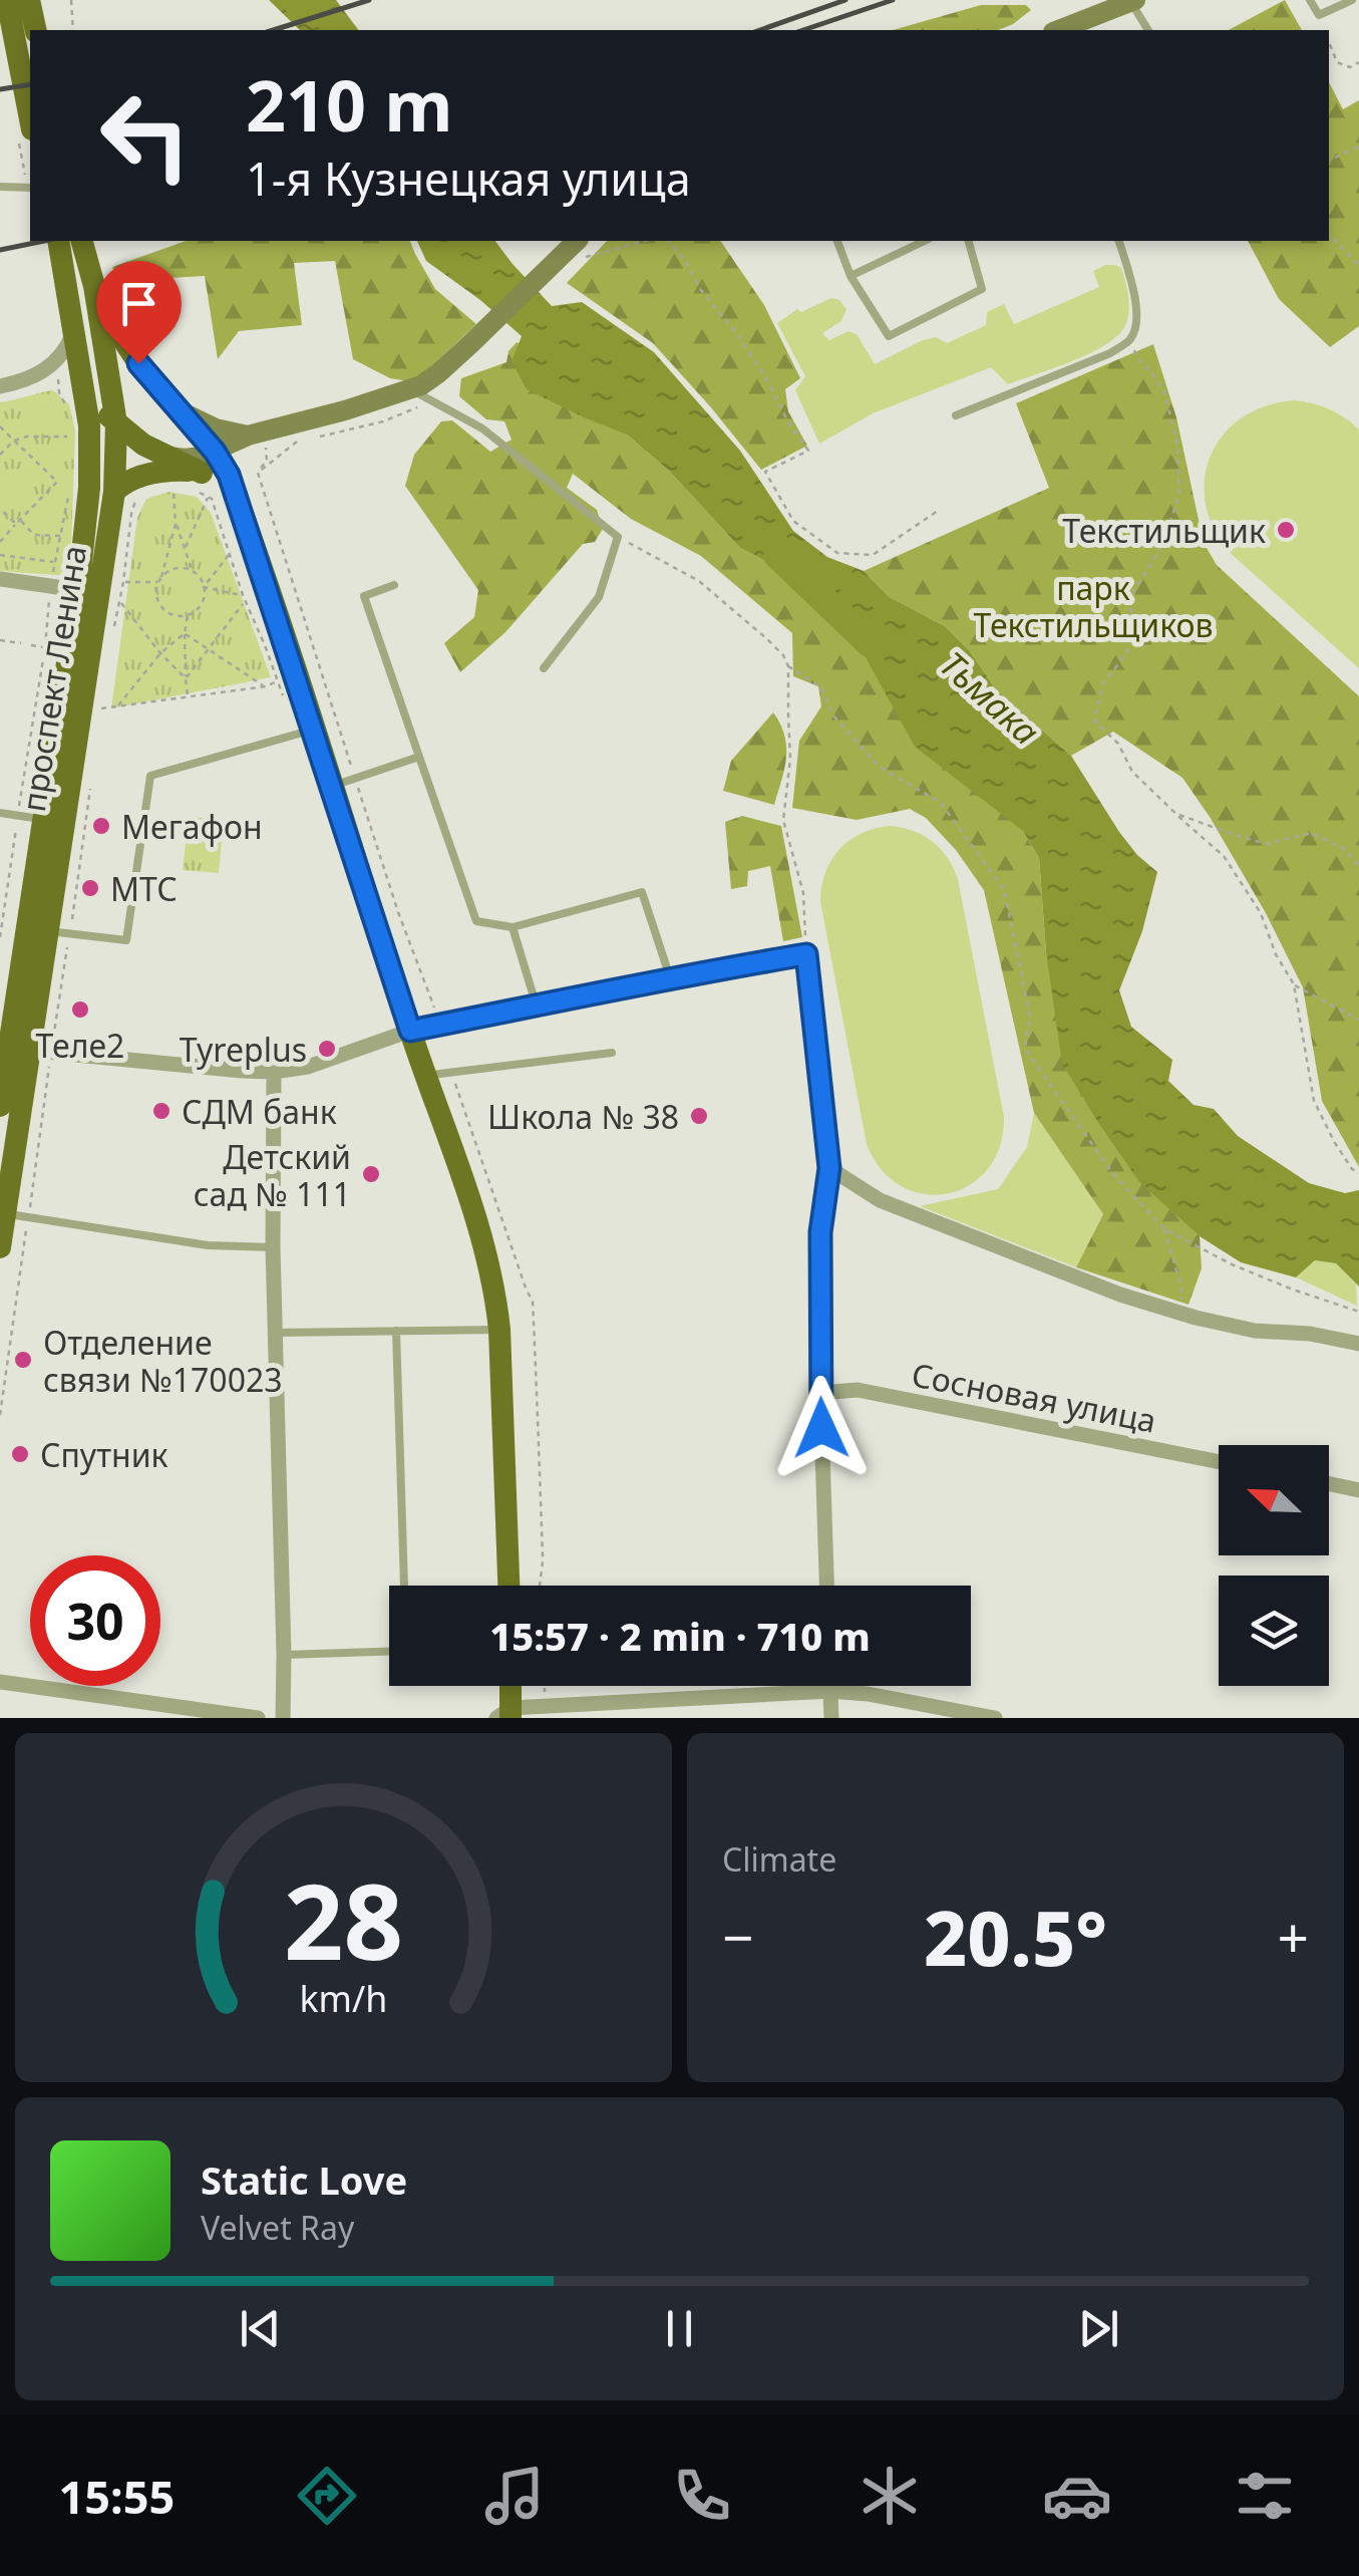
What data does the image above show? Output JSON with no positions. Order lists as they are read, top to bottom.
{
  "streets": {
    "main road": ["проспект Ленина"],
    "street": ["Сосновая улица"]
  },
  "water": ["Тьмака"],
  "parks": ["парк Текстильщиков"],
  "places": [
    "Текстильщик",
    "Мегафон",
    "МТС",
    "Теле2",
    "Tyreplus",
    "СДМ банк",
    "Школа № 38",
    "Детский сад № 111",
    "Отделение связи №170023",
    "Спутник"
  ],
  "north": "top left",
  "page": {
    "turn": ["210 m", "1-я Кузнецкая улица"],
    "limit": "30",
    "trip": "15:57 · 2 min · 710 m",
    "tile": "Climate",
    "heat": ["−", "20.5°", "+"],
    "song": ["Static Love", "Velvet Ray"],
    "tabs": "15:55",
    "gauge": ["28", "km/h"]
  }
}
